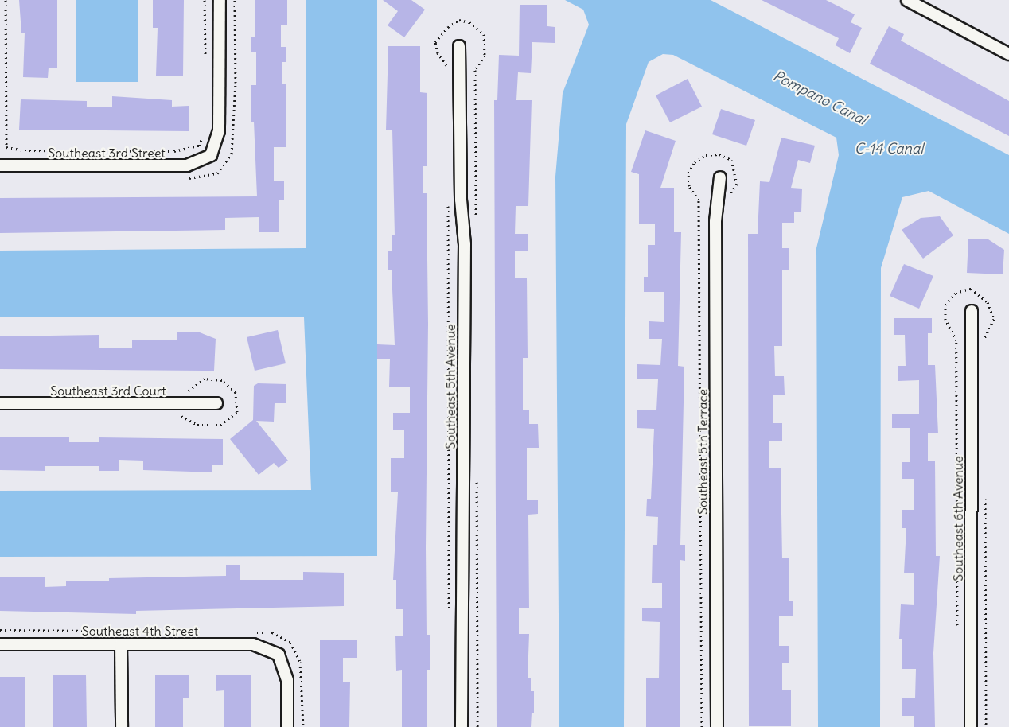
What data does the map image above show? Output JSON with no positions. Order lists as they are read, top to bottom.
{
  "streets": {
    "street": [
      "Southeast 3rd Street",
      "Southeast 5th Avenue",
      "Southeast 3rd Court",
      "Southeast 5th Terrace",
      "Southeast 6th Avenue",
      "Southeast 4th Street"
    ]
  },
  "water": ["Pompano Canal", "C-14 Canal"]
}
